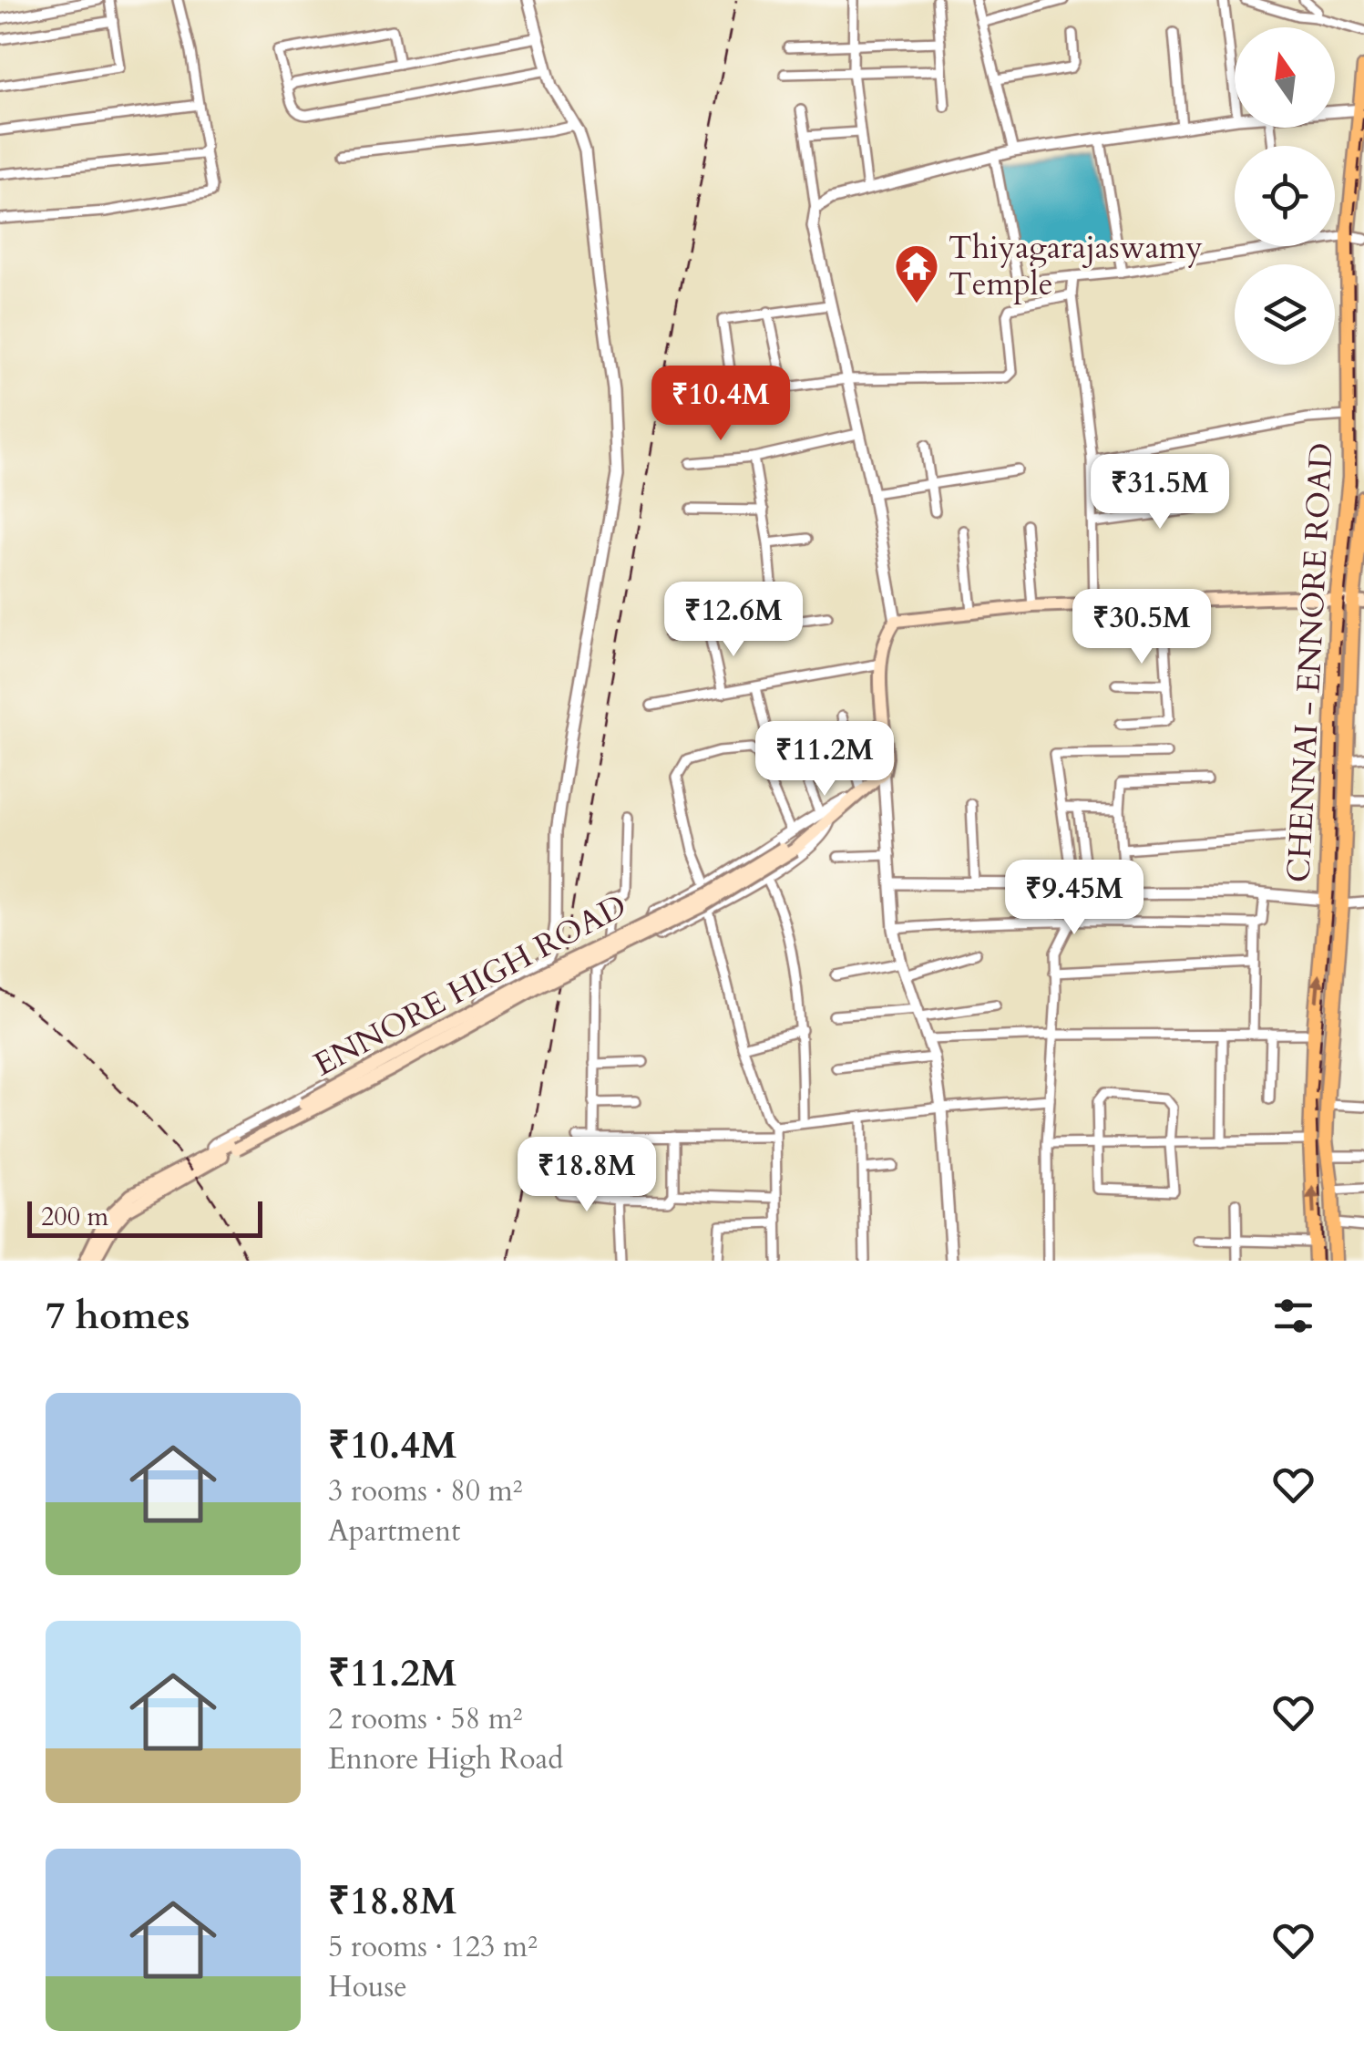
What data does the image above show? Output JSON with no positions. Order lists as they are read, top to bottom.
{
  "streets": {
    "main road": ["CHENNAI - ENNORE ROAD", "ENNORE HIGH ROAD"]
  },
  "places": {
    "temple": ["Thiyagarajaswamy Temple"]
  },
  "scale_bar": "200 m",
  "north": "top",
  "page": {
    "price": [
      "₹10.4M",
      "₹31.5M",
      "₹12.6M",
      "₹30.5M",
      "₹11.2M",
      "₹9.45M",
      "₹18.8M"
    ],
    "scale": "200 m",
    "heading": "7 homes",
    "list": [
      {
        "name": "₹10.4M",
        "note": "3 rooms · 80 m² · Apartment"
      },
      {
        "name": "₹11.2M",
        "note": "2 rooms · 58 m² · Ennore High Road"
      },
      {
        "name": "₹18.8M",
        "note": "5 rooms · 123 m² · House"
      }
    ]
  }
}
